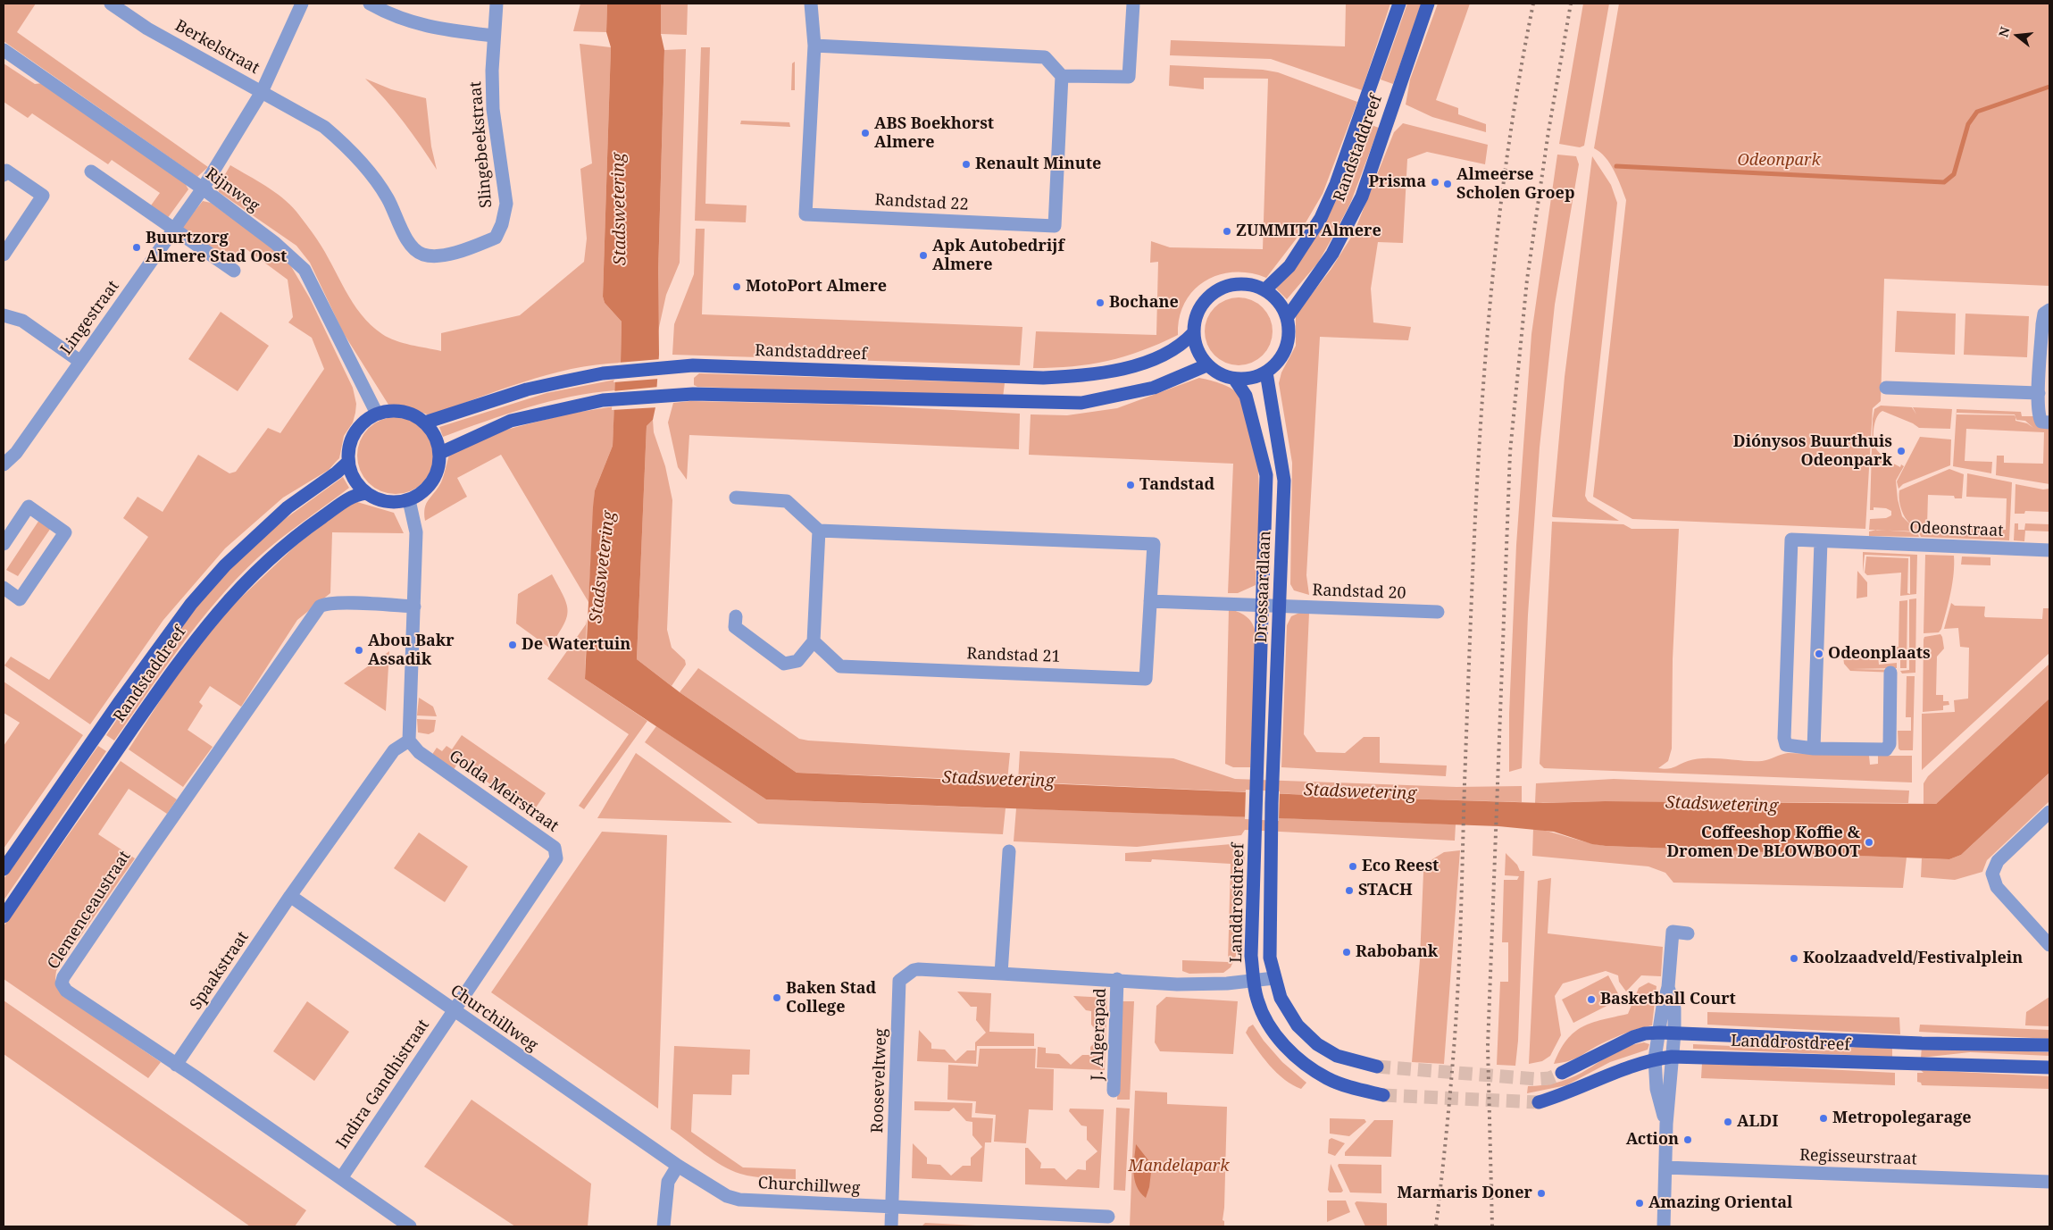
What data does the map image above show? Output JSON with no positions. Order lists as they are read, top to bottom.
{
  "streets": {
    "main road": ["Randstaddreef", "Drossaardlaan", "Landdrostdreef"],
    "street": [
      "Berkelstraat",
      "Slingebeekstraat",
      "Rijnweg",
      "Randstad 22",
      "Lingestraat",
      "Odeonstraat",
      "Randstad 20",
      "Randstad 21",
      "Golda Meirstraat",
      "Clemenceaustraat",
      "Spaakstraat",
      "Churchillweg",
      "J. Algerapad",
      "Rooseveltweg",
      "Indira Gandhistraat",
      "Regisseurstraat"
    ]
  },
  "crossings": [
    ["Berkelstraat", "Slingebeekstraat"],
    ["Berkelstraat", "Lingestraat"],
    ["Slingebeekstraat", "Lingestraat"],
    ["Randstaddreef", "Rijnweg"],
    ["Randstaddreef", "Drossaardlaan"],
    ["Rijnweg", "Lingestraat"],
    ["Drossaardlaan", "Randstad 20"],
    ["Drossaardlaan", "Landdrostdreef"],
    ["Golda Meirstraat", "Churchillweg"],
    ["Golda Meirstraat", "Indira Gandhistraat"],
    ["Landdrostdreef", "Rooseveltweg"],
    ["Clemenceaustraat", "Spaakstraat"],
    ["Clemenceaustraat", "Indira Gandhistraat"],
    ["Spaakstraat", "Churchillweg"],
    ["Churchillweg", "Rooseveltweg"],
    ["Churchillweg", "Indira Gandhistraat"],
    ["J. Algerapad", "Rooseveltweg"]
  ],
  "water": ["Stadswetering"],
  "parks": ["Odeonpark", "Mandelapark"],
  "places": [
    "ABS Boekhorst Almere",
    "Renault Minute",
    "Prisma",
    "Almeerse Scholen Groep",
    "ZUMMITT Almere",
    "Buurtzorg Almere Stad Oost",
    "Apk Autobedrijf Almere",
    "MotoPort Almere",
    "Bochane",
    "Diónysos Buurthuis Odeonpark",
    "Tandstad",
    "De Watertuin",
    "Abou Bakr Assadik",
    "Odeonplaats",
    "Coffeeshop Koffie & Dromen De BLOWBOOT",
    "Eco Reest",
    "STACH",
    "Rabobank",
    "Koolzaadveld/Festivalplein",
    "Baken Stad College",
    "Basketball Court",
    "Metropolegarage",
    "ALDI",
    "Action",
    "Marmaris Doner",
    "Amazing Oriental"
  ],
  "north": "left"
}
